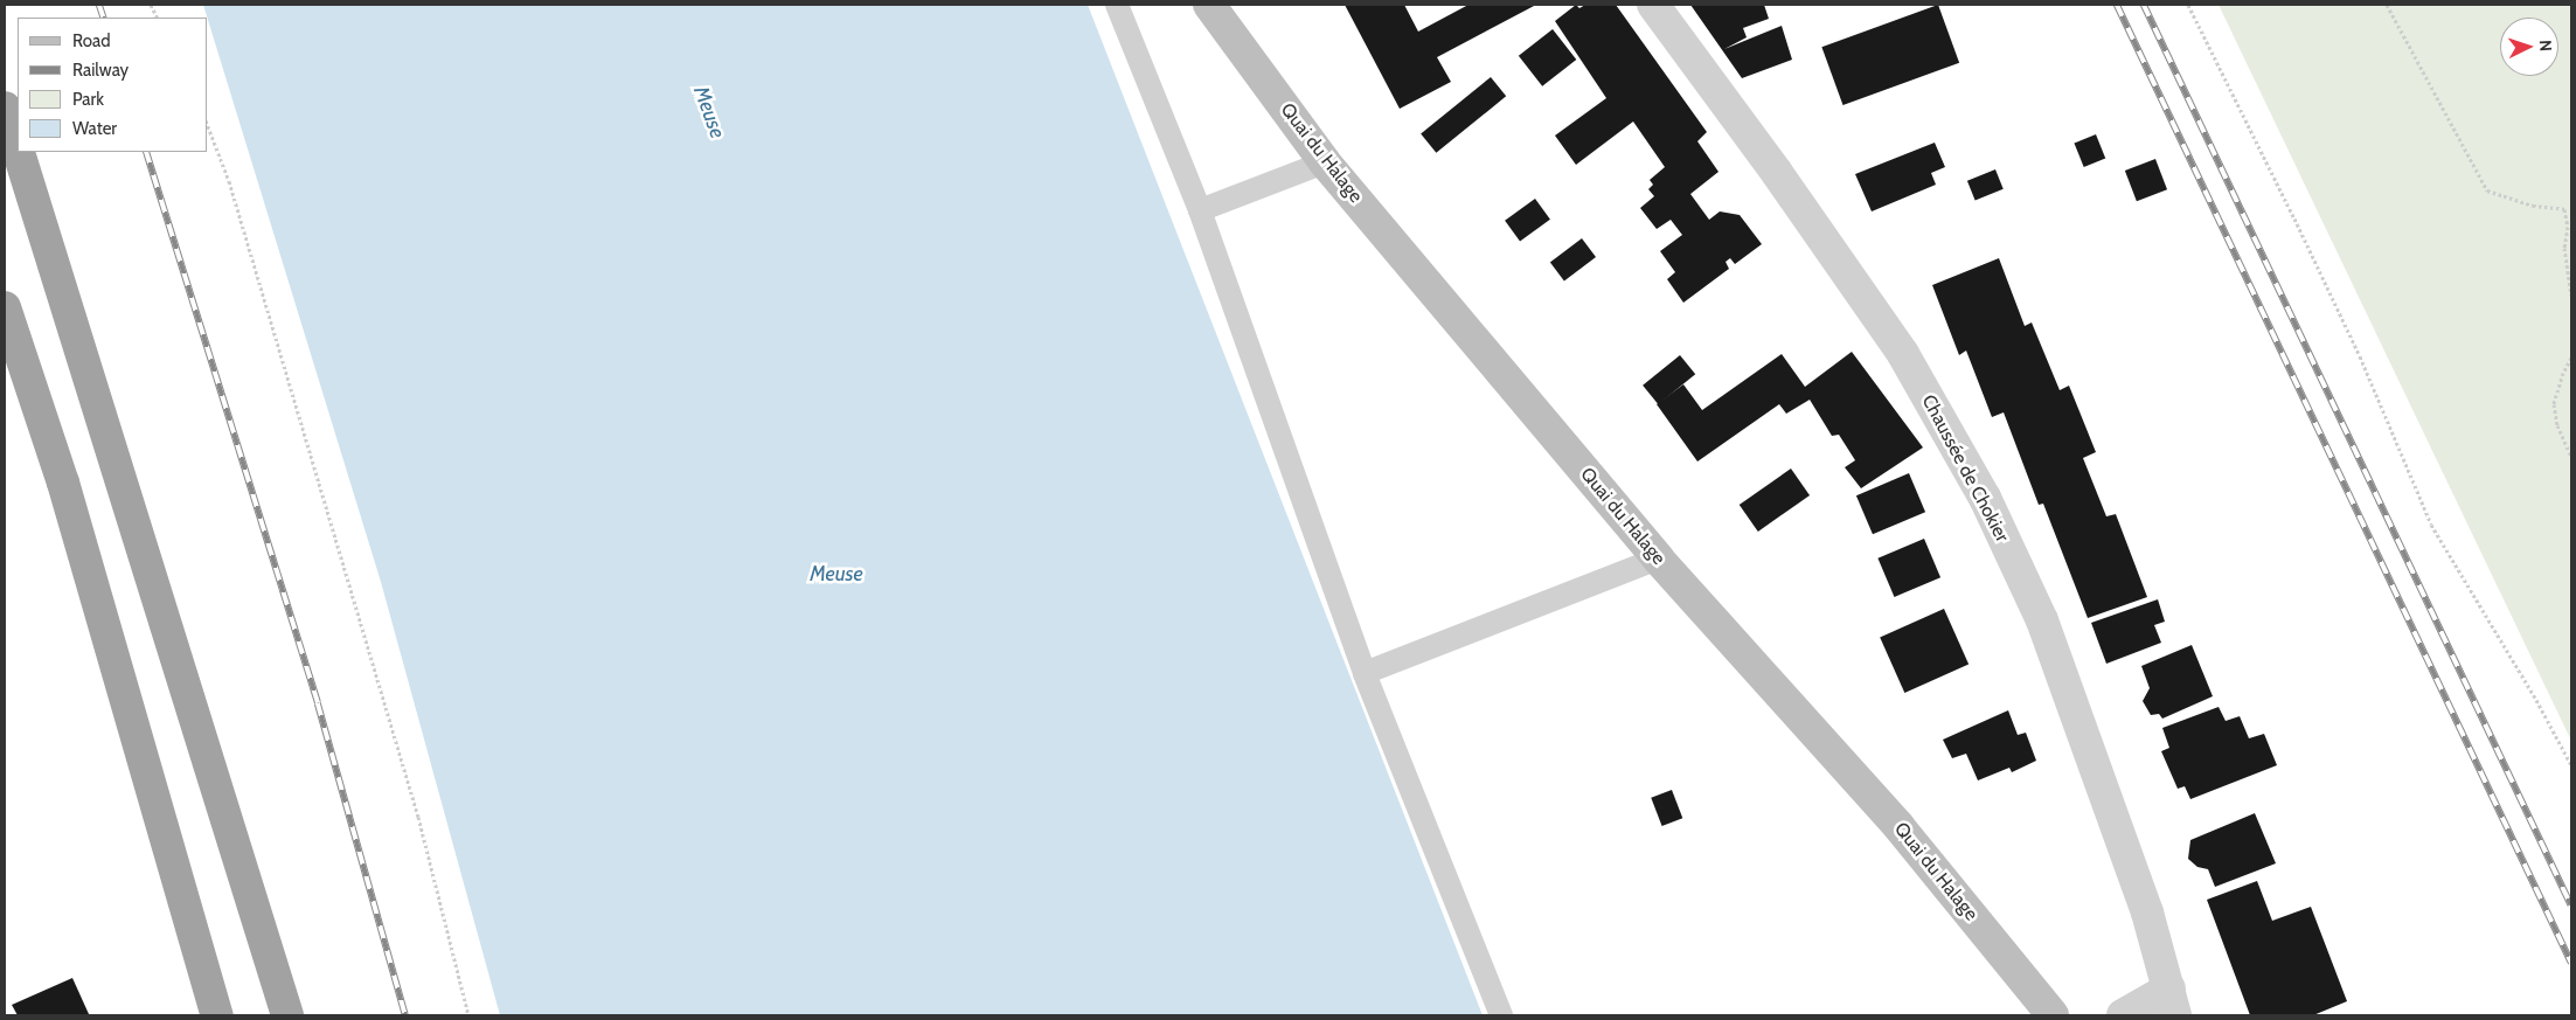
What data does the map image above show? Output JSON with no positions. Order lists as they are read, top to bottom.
{
  "streets": {
    "main road": ["Quai du Halage"],
    "street": ["Chaussée de Chokier"]
  },
  "water": ["Meuse"],
  "legend": [
    "Road",
    "Railway",
    "Park",
    "Water"
  ],
  "north": "right"
}
